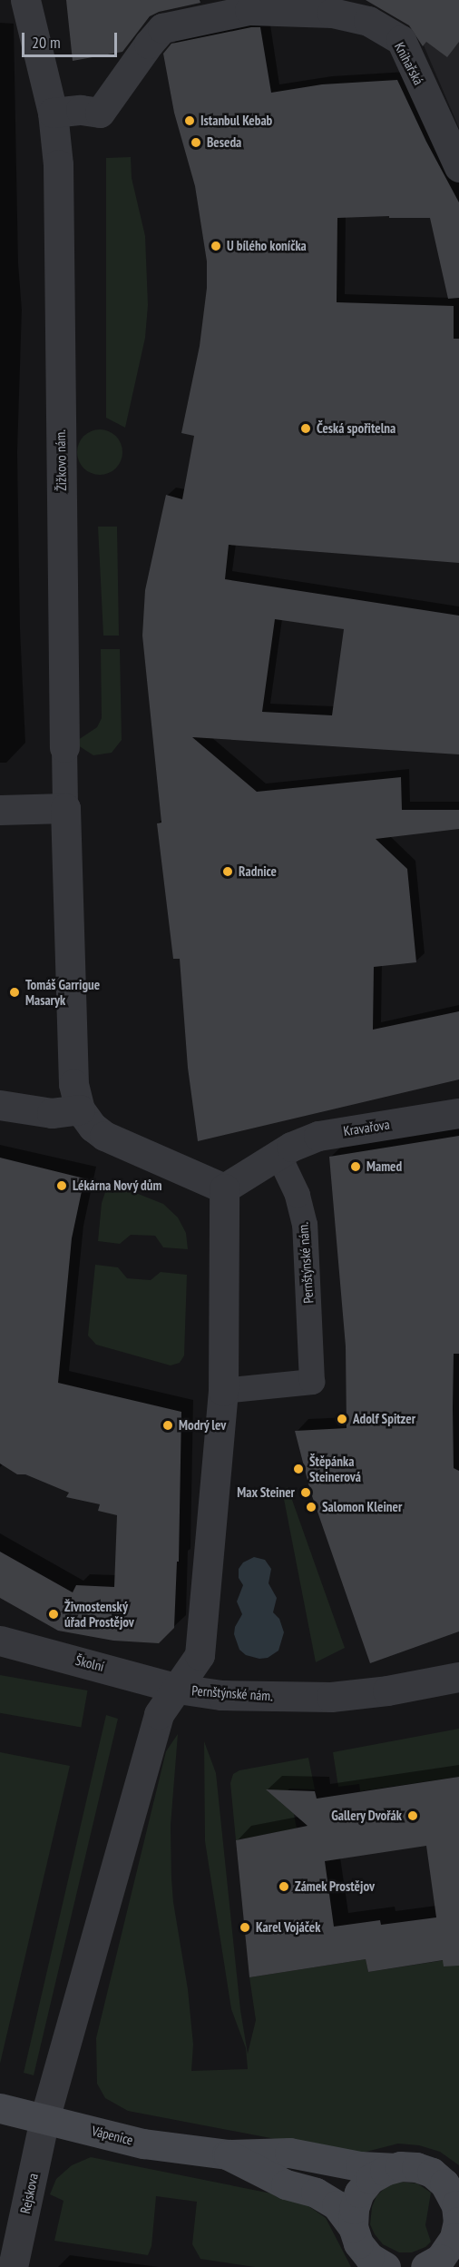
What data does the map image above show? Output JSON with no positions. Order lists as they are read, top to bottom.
{
  "streets": {
    "main road": ["Vápenice"],
    "street": [
      "Knihařská",
      "Žižkovo nám.",
      "Kravařova",
      "Pernštýnské nám.",
      "Školní",
      "Rejskova"
    ]
  },
  "crossings": [
    ["Knihařská", "Žižkovo nám."],
    ["Kravařova", "Pernštýnské nám."],
    ["Pernštýnské nám.", "Školní"],
    ["Pernštýnské nám.", "Rejskova"],
    ["Školní", "Rejskova"],
    ["Vápenice", "Rejskova"]
  ],
  "places": [
    "Istanbul Kebab",
    "Beseda",
    "U bílého koníčka",
    "Česká spořitelna",
    "Radnice",
    "Tomáš Garrigue Masaryk",
    "Mamed",
    "Lékárna Nový dům",
    "Adolf Spitzer",
    "Modrý lev",
    "Štěpánka Steinerová",
    "Max Steiner",
    "Salomon Kleiner",
    "Živnostenský úřad Prostějov",
    "Gallery Dvořák",
    "Zámek Prostějov",
    "Karel Vojáček"
  ],
  "scale_bar": "20 m"
}
